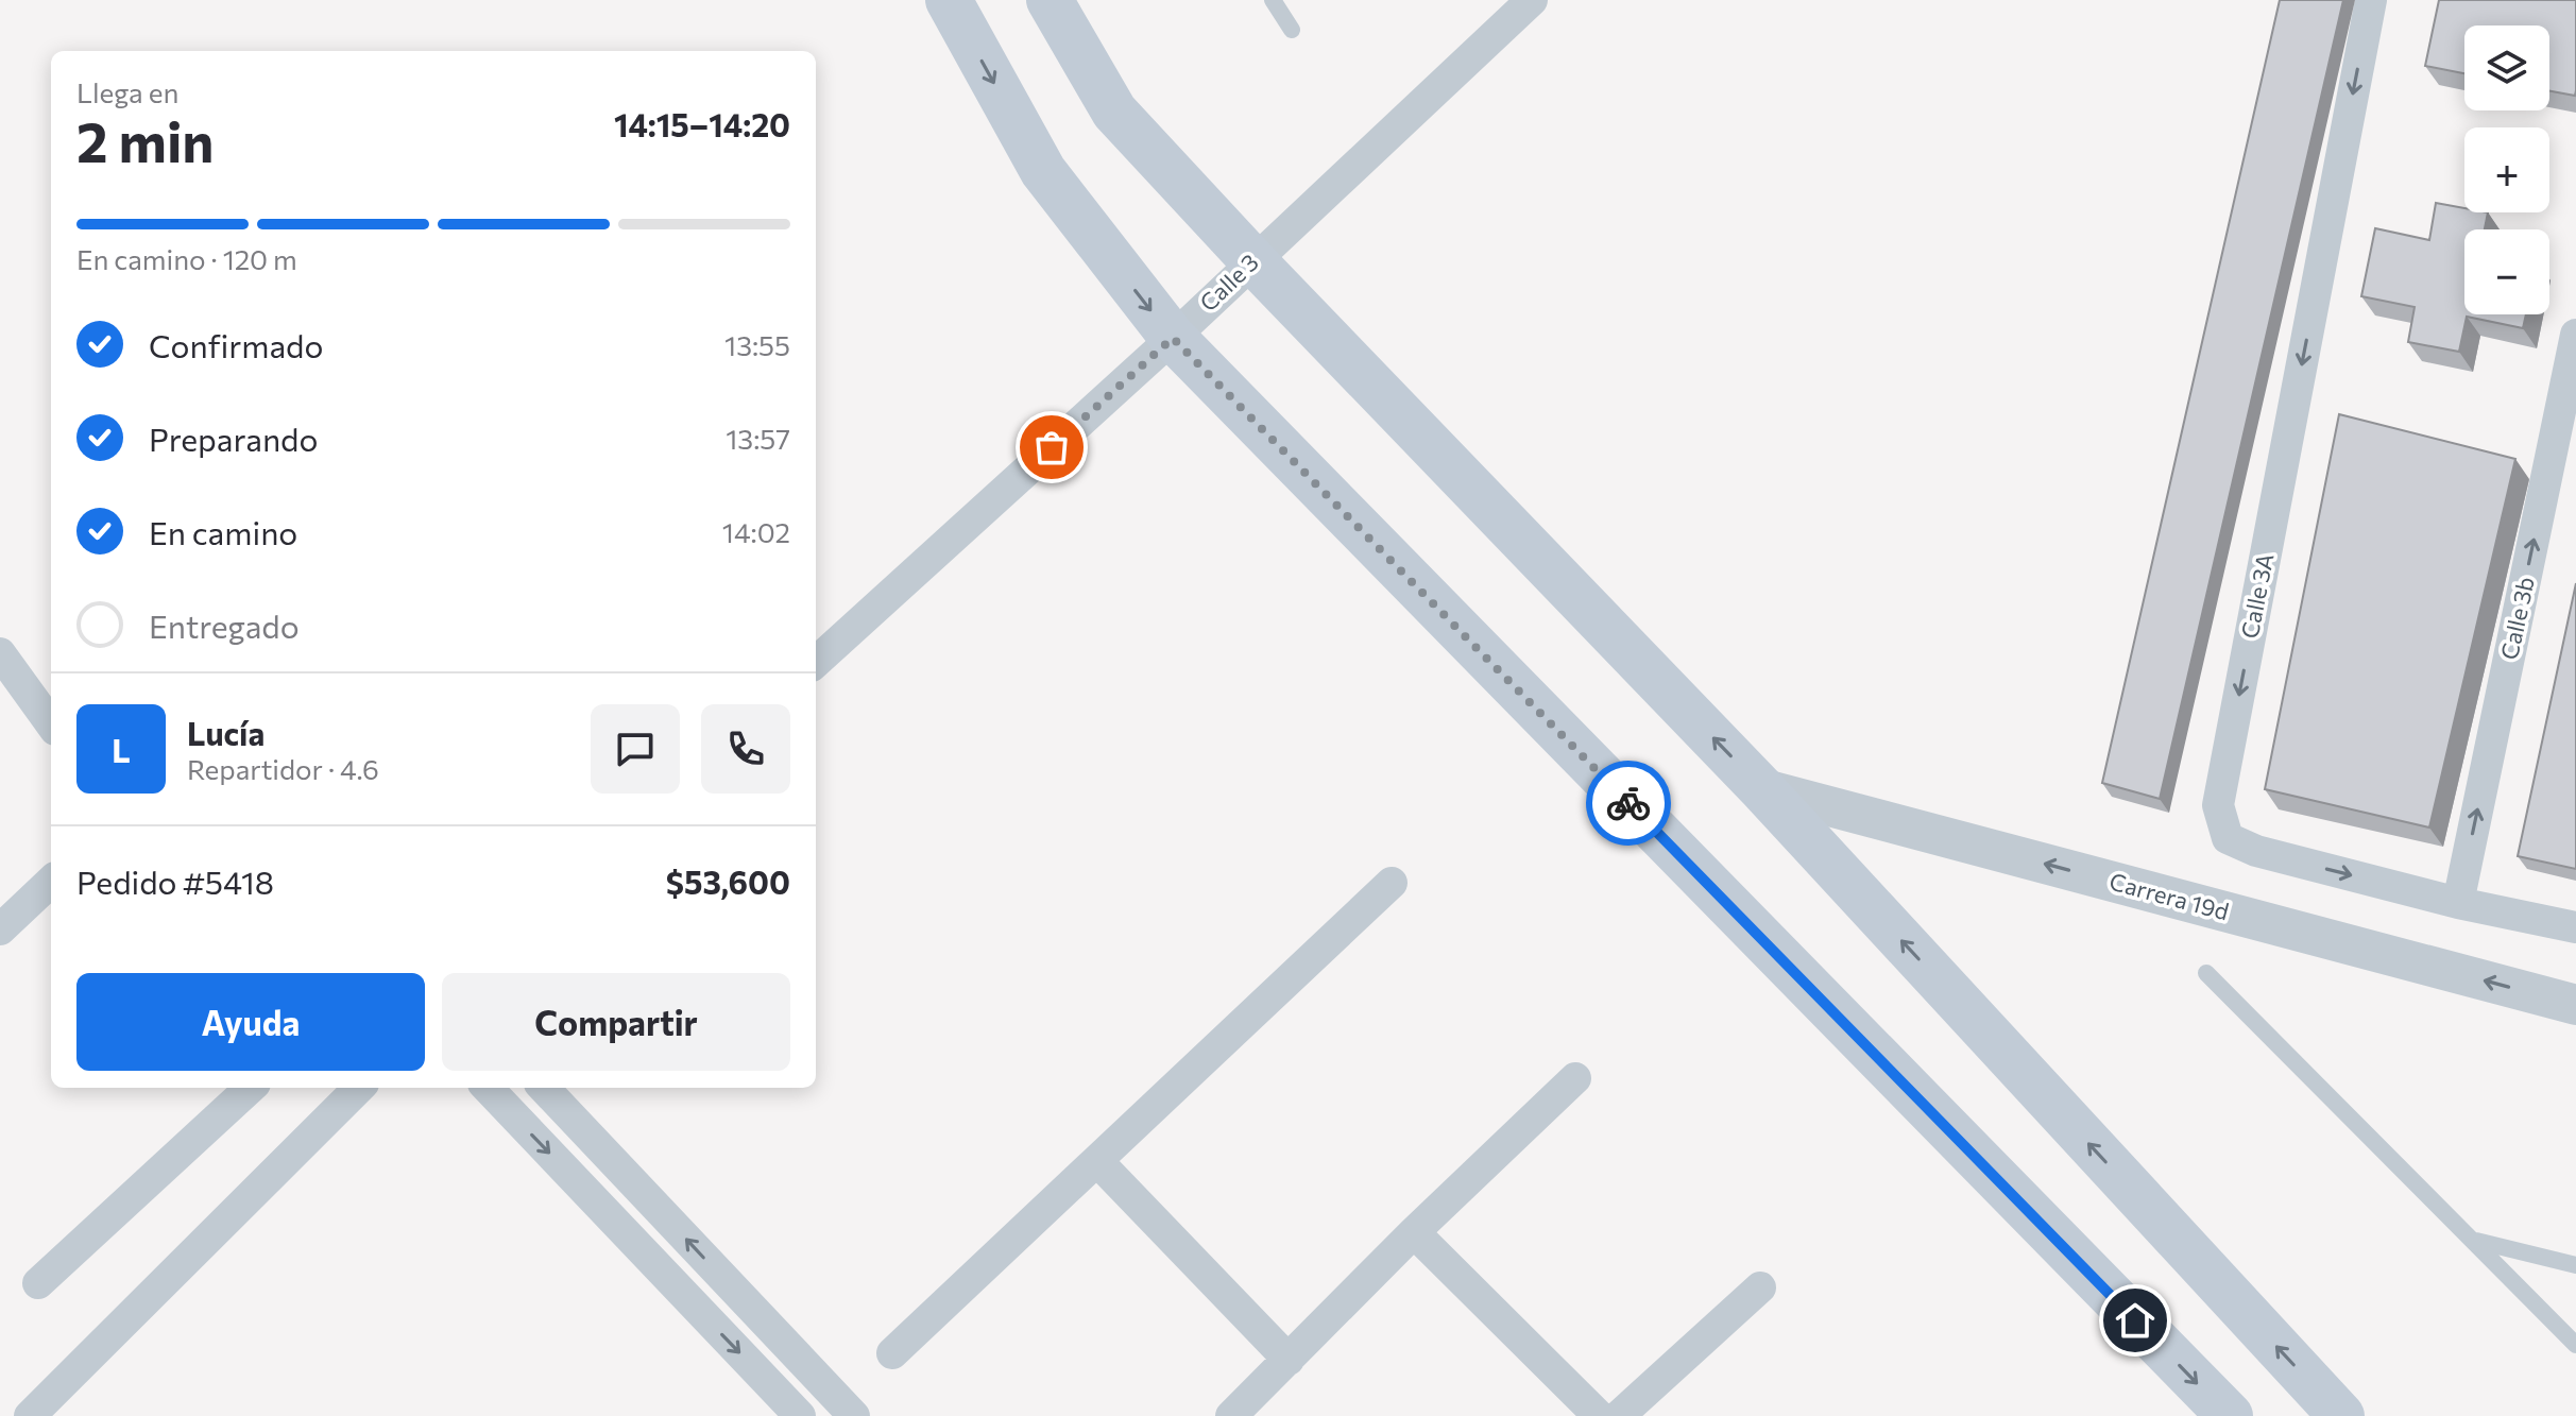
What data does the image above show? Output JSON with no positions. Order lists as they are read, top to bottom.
{
  "streets": {
    "street": [
      "Calle 3",
      "Calle 3A",
      "Calle 3b",
      "Carrera 19d"
    ]
  },
  "crossings": [
    ["Calle 3A", "Calle 3b"]
  ],
  "one_way": ["Calle 3A", "Calle 3b", "Carrera 19d"],
  "page": {
    "map_buttons": ["+", "−"],
    "heading": ["2 min", "Llega en", "14:15–14:20"],
    "panel": [
      "Lucía",
      "Repartidor · 4.6",
      "Pedido #5418",
      "$53,600"
    ],
    "bar": "En camino · 120 m",
    "list": [
      ["Confirmado", "13:55"],
      ["Preparando", "13:57"],
      ["En camino", "14:02"],
      "Entregado"
    ],
    "round": "L",
    "buttons": ["Ayuda", "Compartir"]
  }
}
